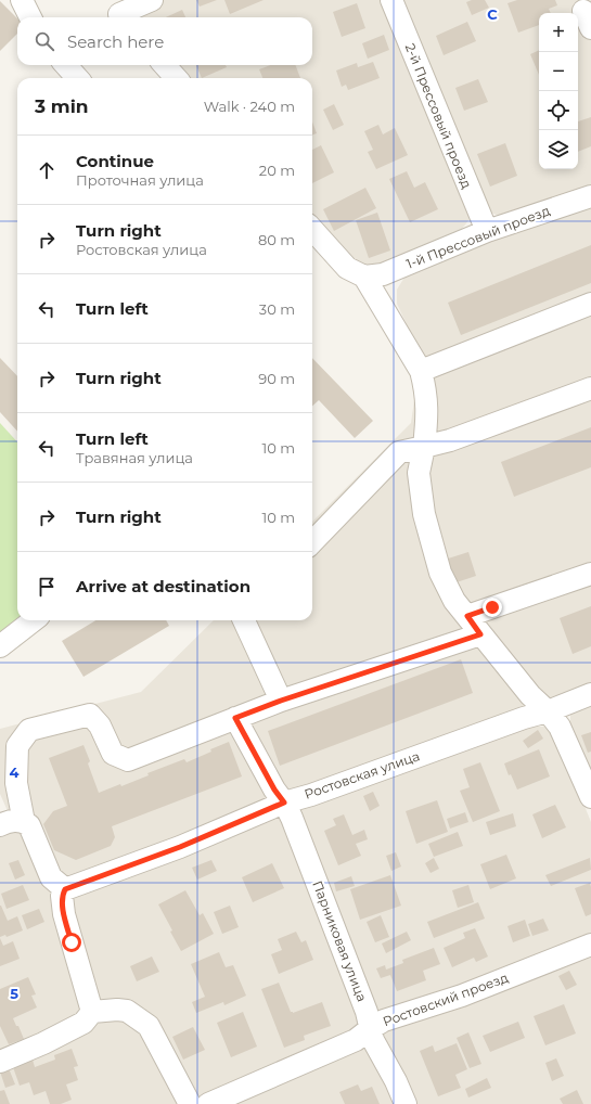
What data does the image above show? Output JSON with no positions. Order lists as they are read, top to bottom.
{
  "streets": {
    "street": [
      "2-й Прессовый проезд",
      "1-й Прессовый проезд",
      "Ростовская улица",
      "Парниковая улица",
      "Ростовский проезд"
    ]
  },
  "crossings": [
    ["2-й Прессовый проезд", "1-й Прессовый проезд"],
    ["Ростовская улица", "Парниковая улица"],
    ["Парниковая улица", "Ростовский проезд"]
  ],
  "page": {
    "map_buttons": ["+", "−"],
    "search": "Search here",
    "heading": ["3 min", "Walk · 240 m"],
    "list": [
      ["Continue", "Проточная улица", "20 m"],
      ["Turn right", "Ростовская улица", "80 m"],
      ["Turn left", "30 m"],
      ["Turn right", "90 m"],
      ["Turn left", "Травяная улица", "10 m"],
      ["Turn right", "10 m"],
      "Arrive at destination"
    ]
  },
  "grid": {
    "columns": ["C"],
    "rows": ["4", "5"]
  }
}
